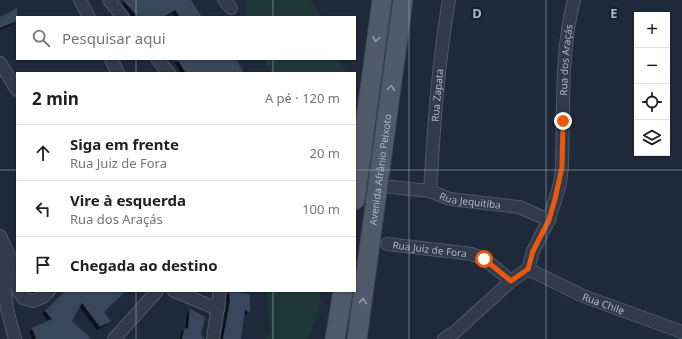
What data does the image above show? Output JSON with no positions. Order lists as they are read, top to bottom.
{
  "streets": {
    "main road": ["Avenida Afrânio Peixoto"],
    "street": [
      "Rua dos Araçás",
      "Rua Zapata",
      "Rua Jequitiba",
      "Rua Juiz de Fora",
      "Rua Chile"
    ]
  },
  "crossings": [
    ["Rua dos Araçás", "Rua Jequitiba"],
    ["Rua dos Araçás", "Rua Chile"],
    ["Rua Zapata", "Rua Jequitiba"]
  ],
  "page": {
    "map_buttons": ["+", "−"],
    "search": "Pesquisar aqui",
    "heading": ["2 min", "A pé · 120 m"],
    "list": [
      ["Siga em frente", "Rua Juiz de Fora", "20 m"],
      ["Vire à esquerda", "Rua dos Araçás", "100 m"],
      "Chegada ao destino"
    ]
  },
  "grid": {
    "columns": ["D", "E"]
  }
}
